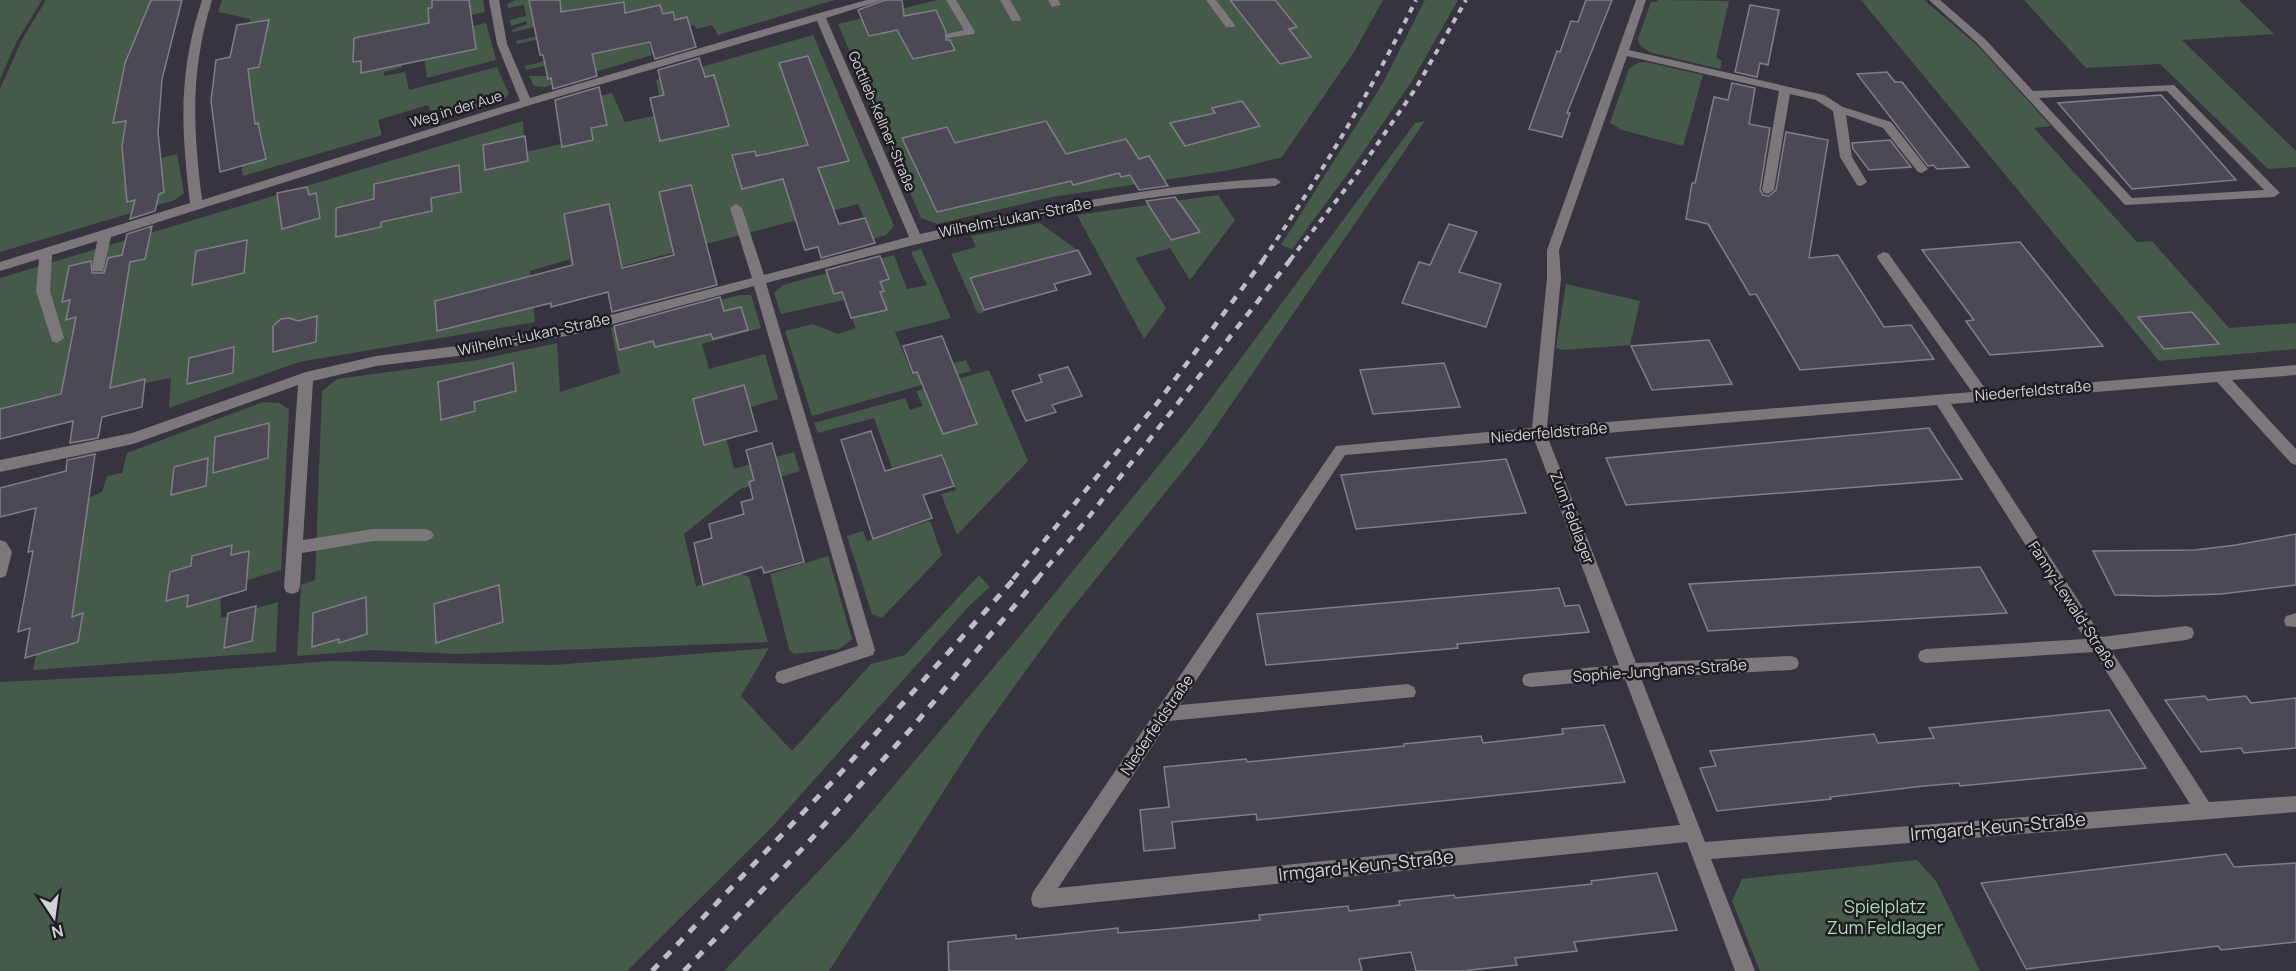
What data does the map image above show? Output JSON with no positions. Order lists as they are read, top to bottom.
{
  "streets": {
    "street": [
      "Weg in der Aue",
      "Gottlieb-Kellner-Straße",
      "Wilhelm-Lukan-Straße",
      "Niederfeldstraße",
      "Zum Feldlager",
      "Fanny-Lewald-Straße",
      "Sophie-Junghans-Straße",
      "Irmgard-Keun-Straße"
    ]
  },
  "crossings": [
    ["Weg in der Aue", "Gottlieb-Kellner-Straße"],
    ["Gottlieb-Kellner-Straße", "Wilhelm-Lukan-Straße"],
    ["Niederfeldstraße", "Zum Feldlager"],
    ["Niederfeldstraße", "Fanny-Lewald-Straße"],
    ["Niederfeldstraße", "Irmgard-Keun-Straße"],
    ["Zum Feldlager", "Sophie-Junghans-Straße"],
    ["Zum Feldlager", "Irmgard-Keun-Straße"],
    ["Fanny-Lewald-Straße", "Irmgard-Keun-Straße"]
  ],
  "parks": ["Spielplatz Zum Feldlager"],
  "north": "bottom"
}
